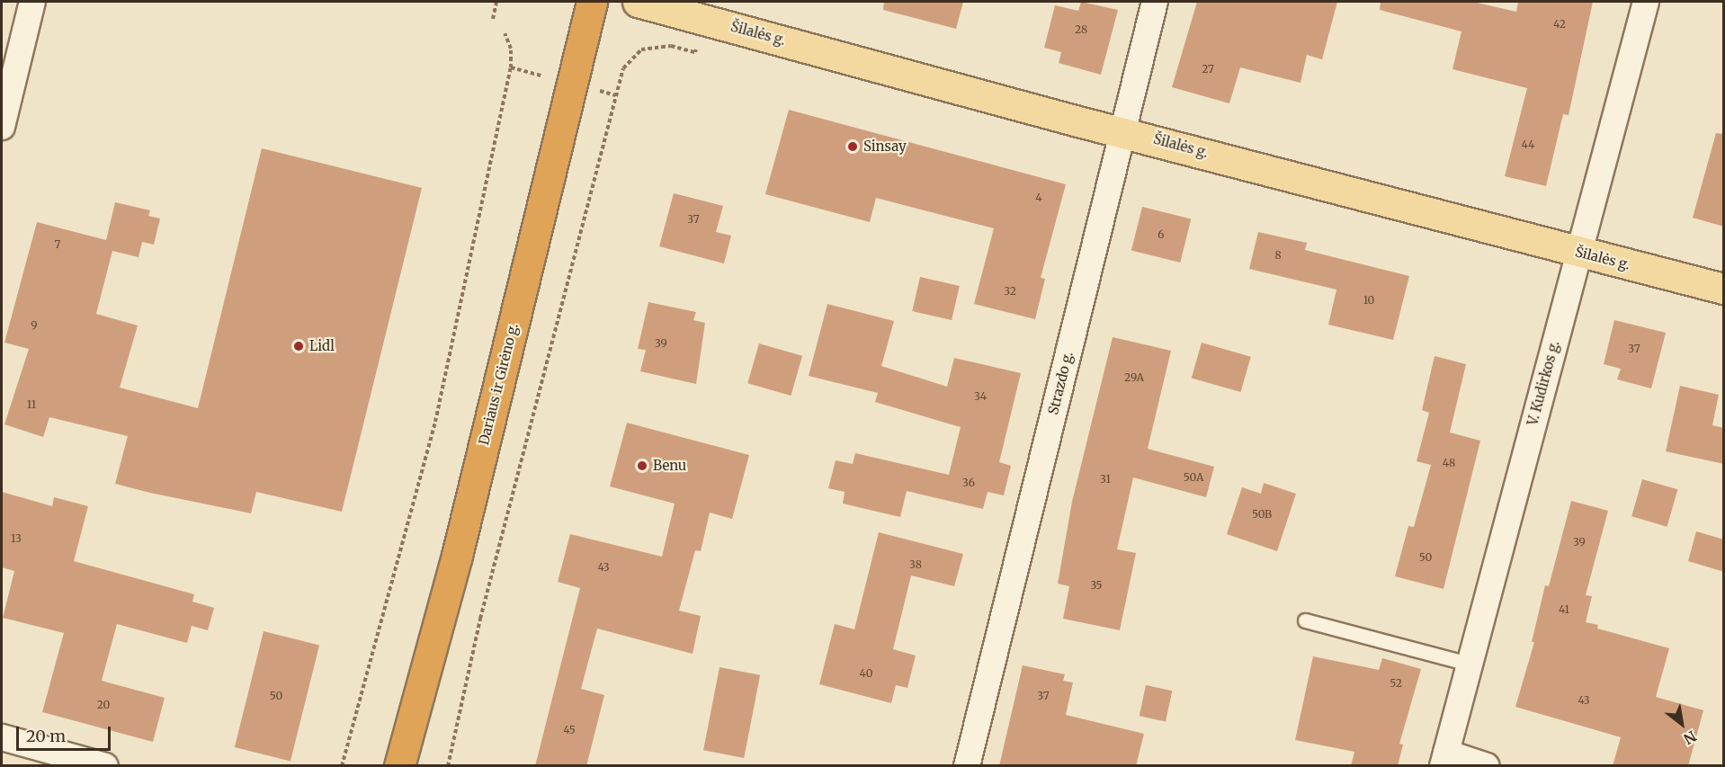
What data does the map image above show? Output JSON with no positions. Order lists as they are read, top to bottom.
{
  "streets": {
    "highway": ["Dariaus ir Girėno g."],
    "main road": ["Šilalės g."],
    "street": ["Strazdo g.", "V. Kudirkos g."]
  },
  "crossings": [
    ["Šilalės g.", "Strazdo g."],
    ["Šilalės g.", "V. Kudirkos g."]
  ],
  "places": ["Sinsay", "Lidl", "Benu"],
  "house_numbers": [
    "42",
    "28",
    "27",
    "44",
    "4",
    "37",
    "6",
    "7",
    "8",
    "32",
    "10",
    "9",
    "39",
    "37",
    "29A",
    "34",
    "11",
    "48",
    "50A",
    "31",
    "36",
    "50B",
    "13",
    "39",
    "50",
    "38",
    "43",
    "35",
    "41",
    "40",
    "52",
    "50",
    "37",
    "43",
    "20",
    "45"
  ],
  "scale_bar": "20 m",
  "north": "bottom right"
}
